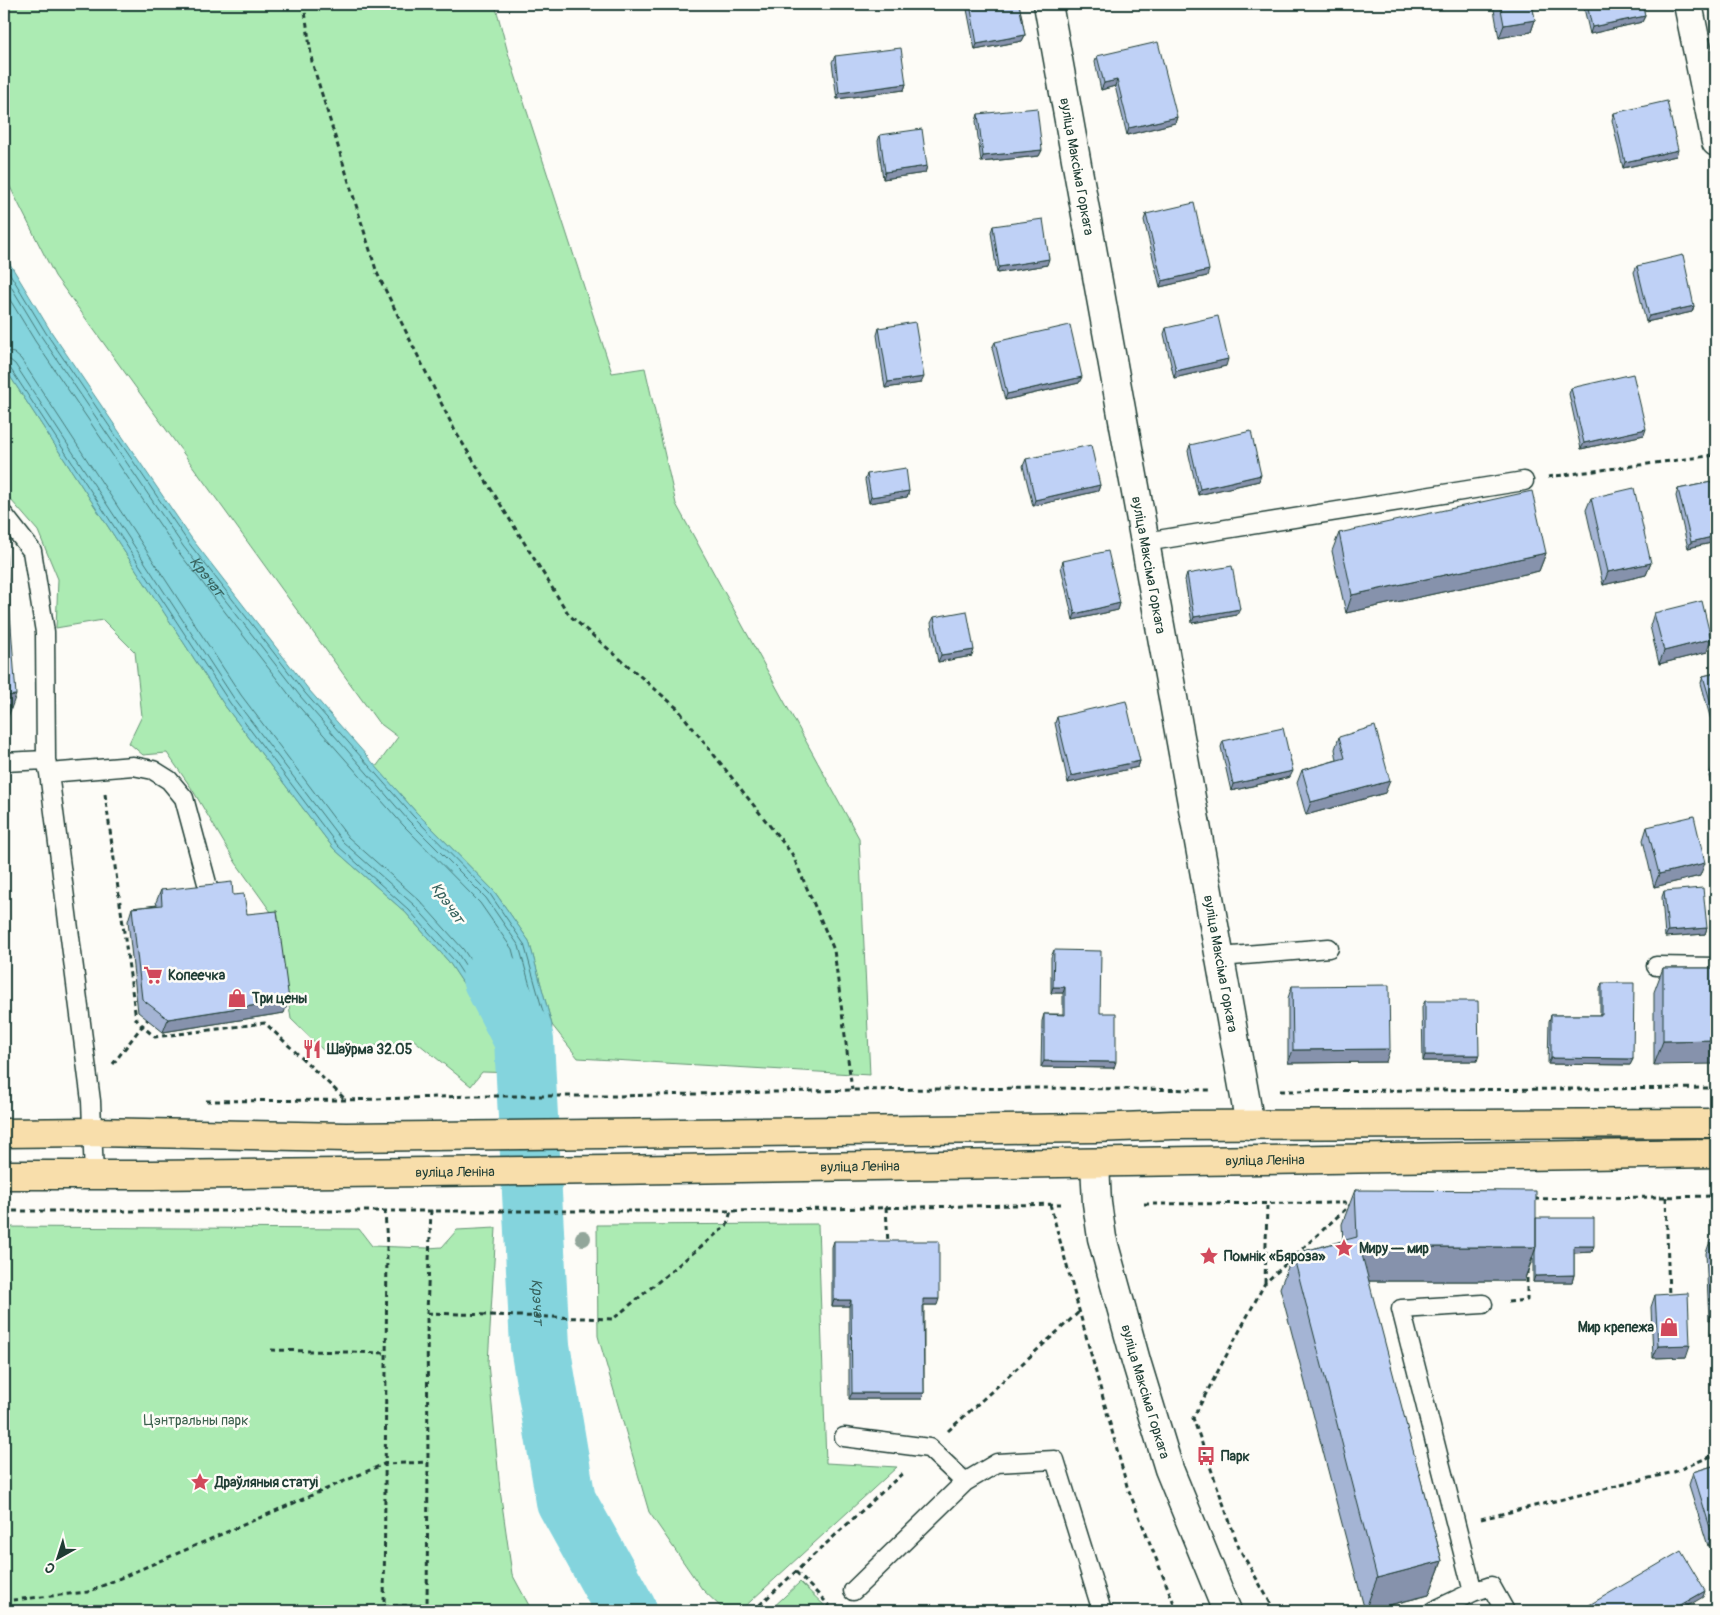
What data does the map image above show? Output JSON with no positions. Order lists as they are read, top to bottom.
{
  "streets": {
    "main road": ["вуліца Леніна"],
    "street": ["вуліца Максіма Горкага"]
  },
  "crossings": [
    ["вуліца Максіма Горкага", "вуліца Леніна"]
  ],
  "water": ["Крэчат"],
  "parks": ["Цэнтральны парк"],
  "places": {
    "supermarket": ["Копеечка"],
    "shop": ["Три цены", "Мир крепежа"],
    "restaurant": ["Шаўрма 32.05"],
    "place": ["Миру — мир", "Помнік «Бяроза»", "Драўляныя статуі"],
    "bus stop": ["Парк"]
  },
  "north": "bottom left"
}
